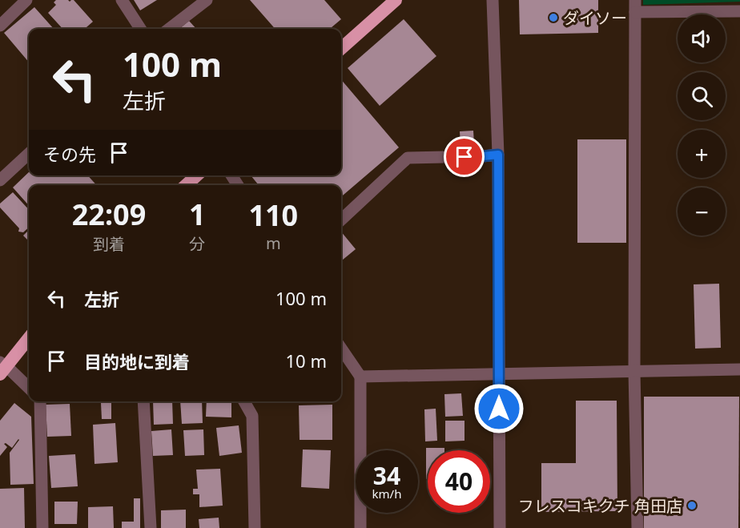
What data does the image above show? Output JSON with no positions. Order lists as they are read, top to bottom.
{
  "places": ["ダイソー", "フレスコキクチ 角田店"],
  "page": {
    "map_buttons": ["+", "−"],
    "turn": ["100 m", "左折"],
    "then": "その先",
    "eta": [
      "22:09",
      "到着",
      "1",
      "分",
      "110",
      "m"
    ],
    "list": [
      {
        "name": "左折",
        "value": "100 m"
      },
      {
        "name": "目的地に到着",
        "value": "10 m"
      }
    ],
    "speed": "34 km/h",
    "limit": "40"
  }
}
